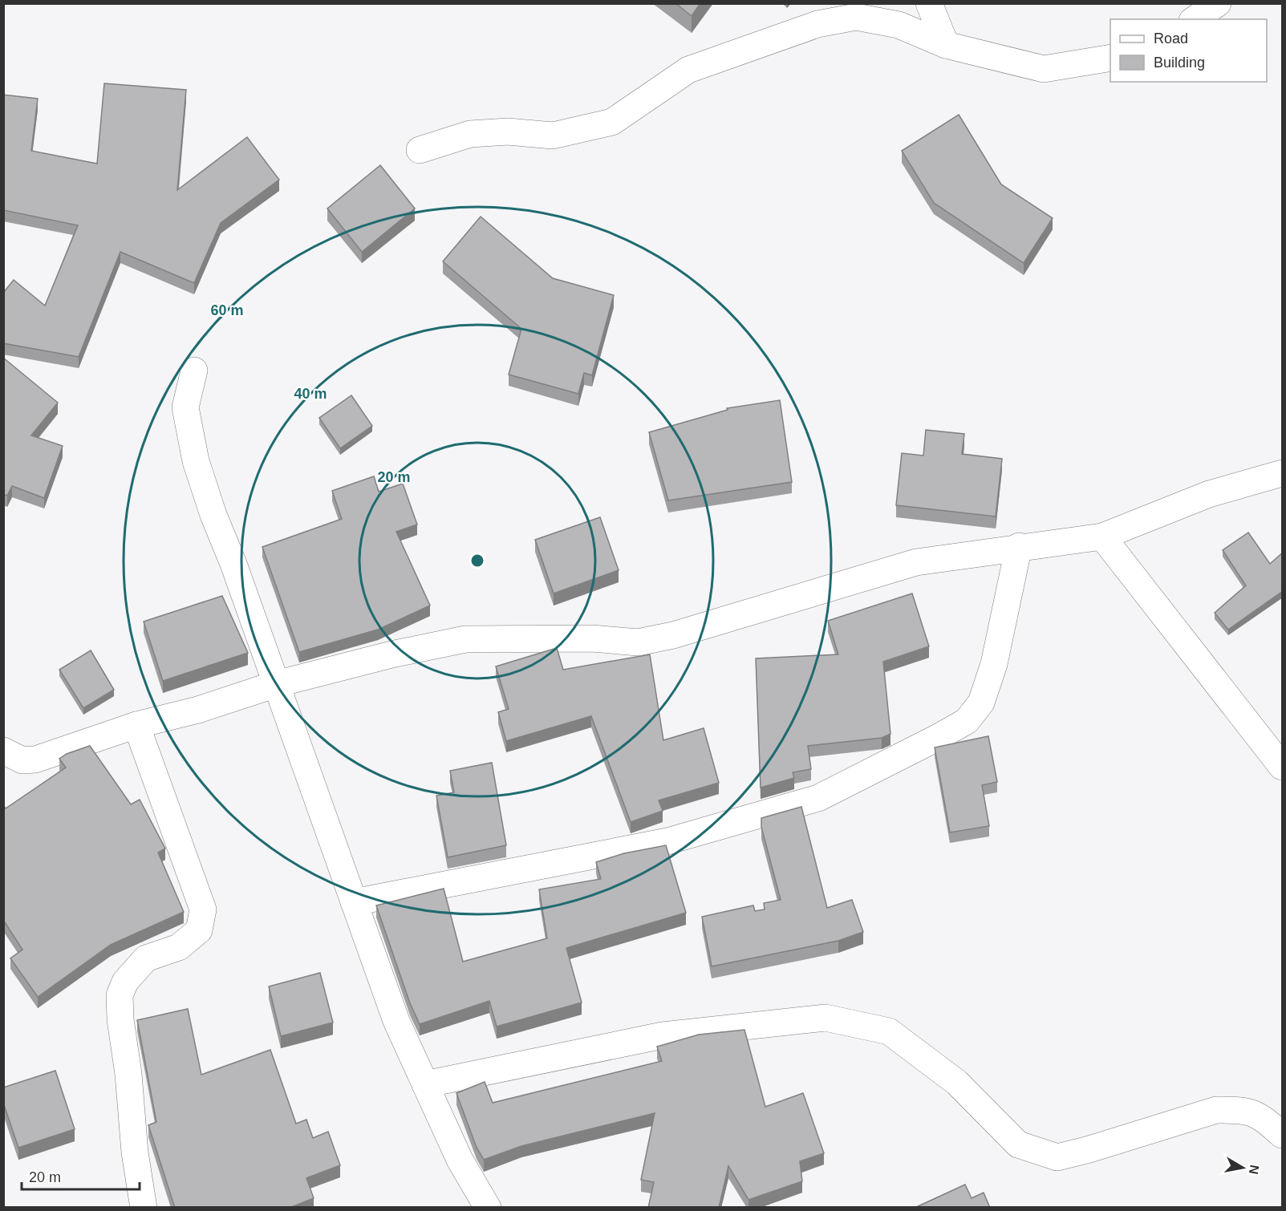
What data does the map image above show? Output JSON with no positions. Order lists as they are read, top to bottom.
{
  "legend": ["Road", "Building"],
  "scale_bar": "20 m",
  "north": "right",
  "rings": ["60 m", "40 m", "20 m"]
}
